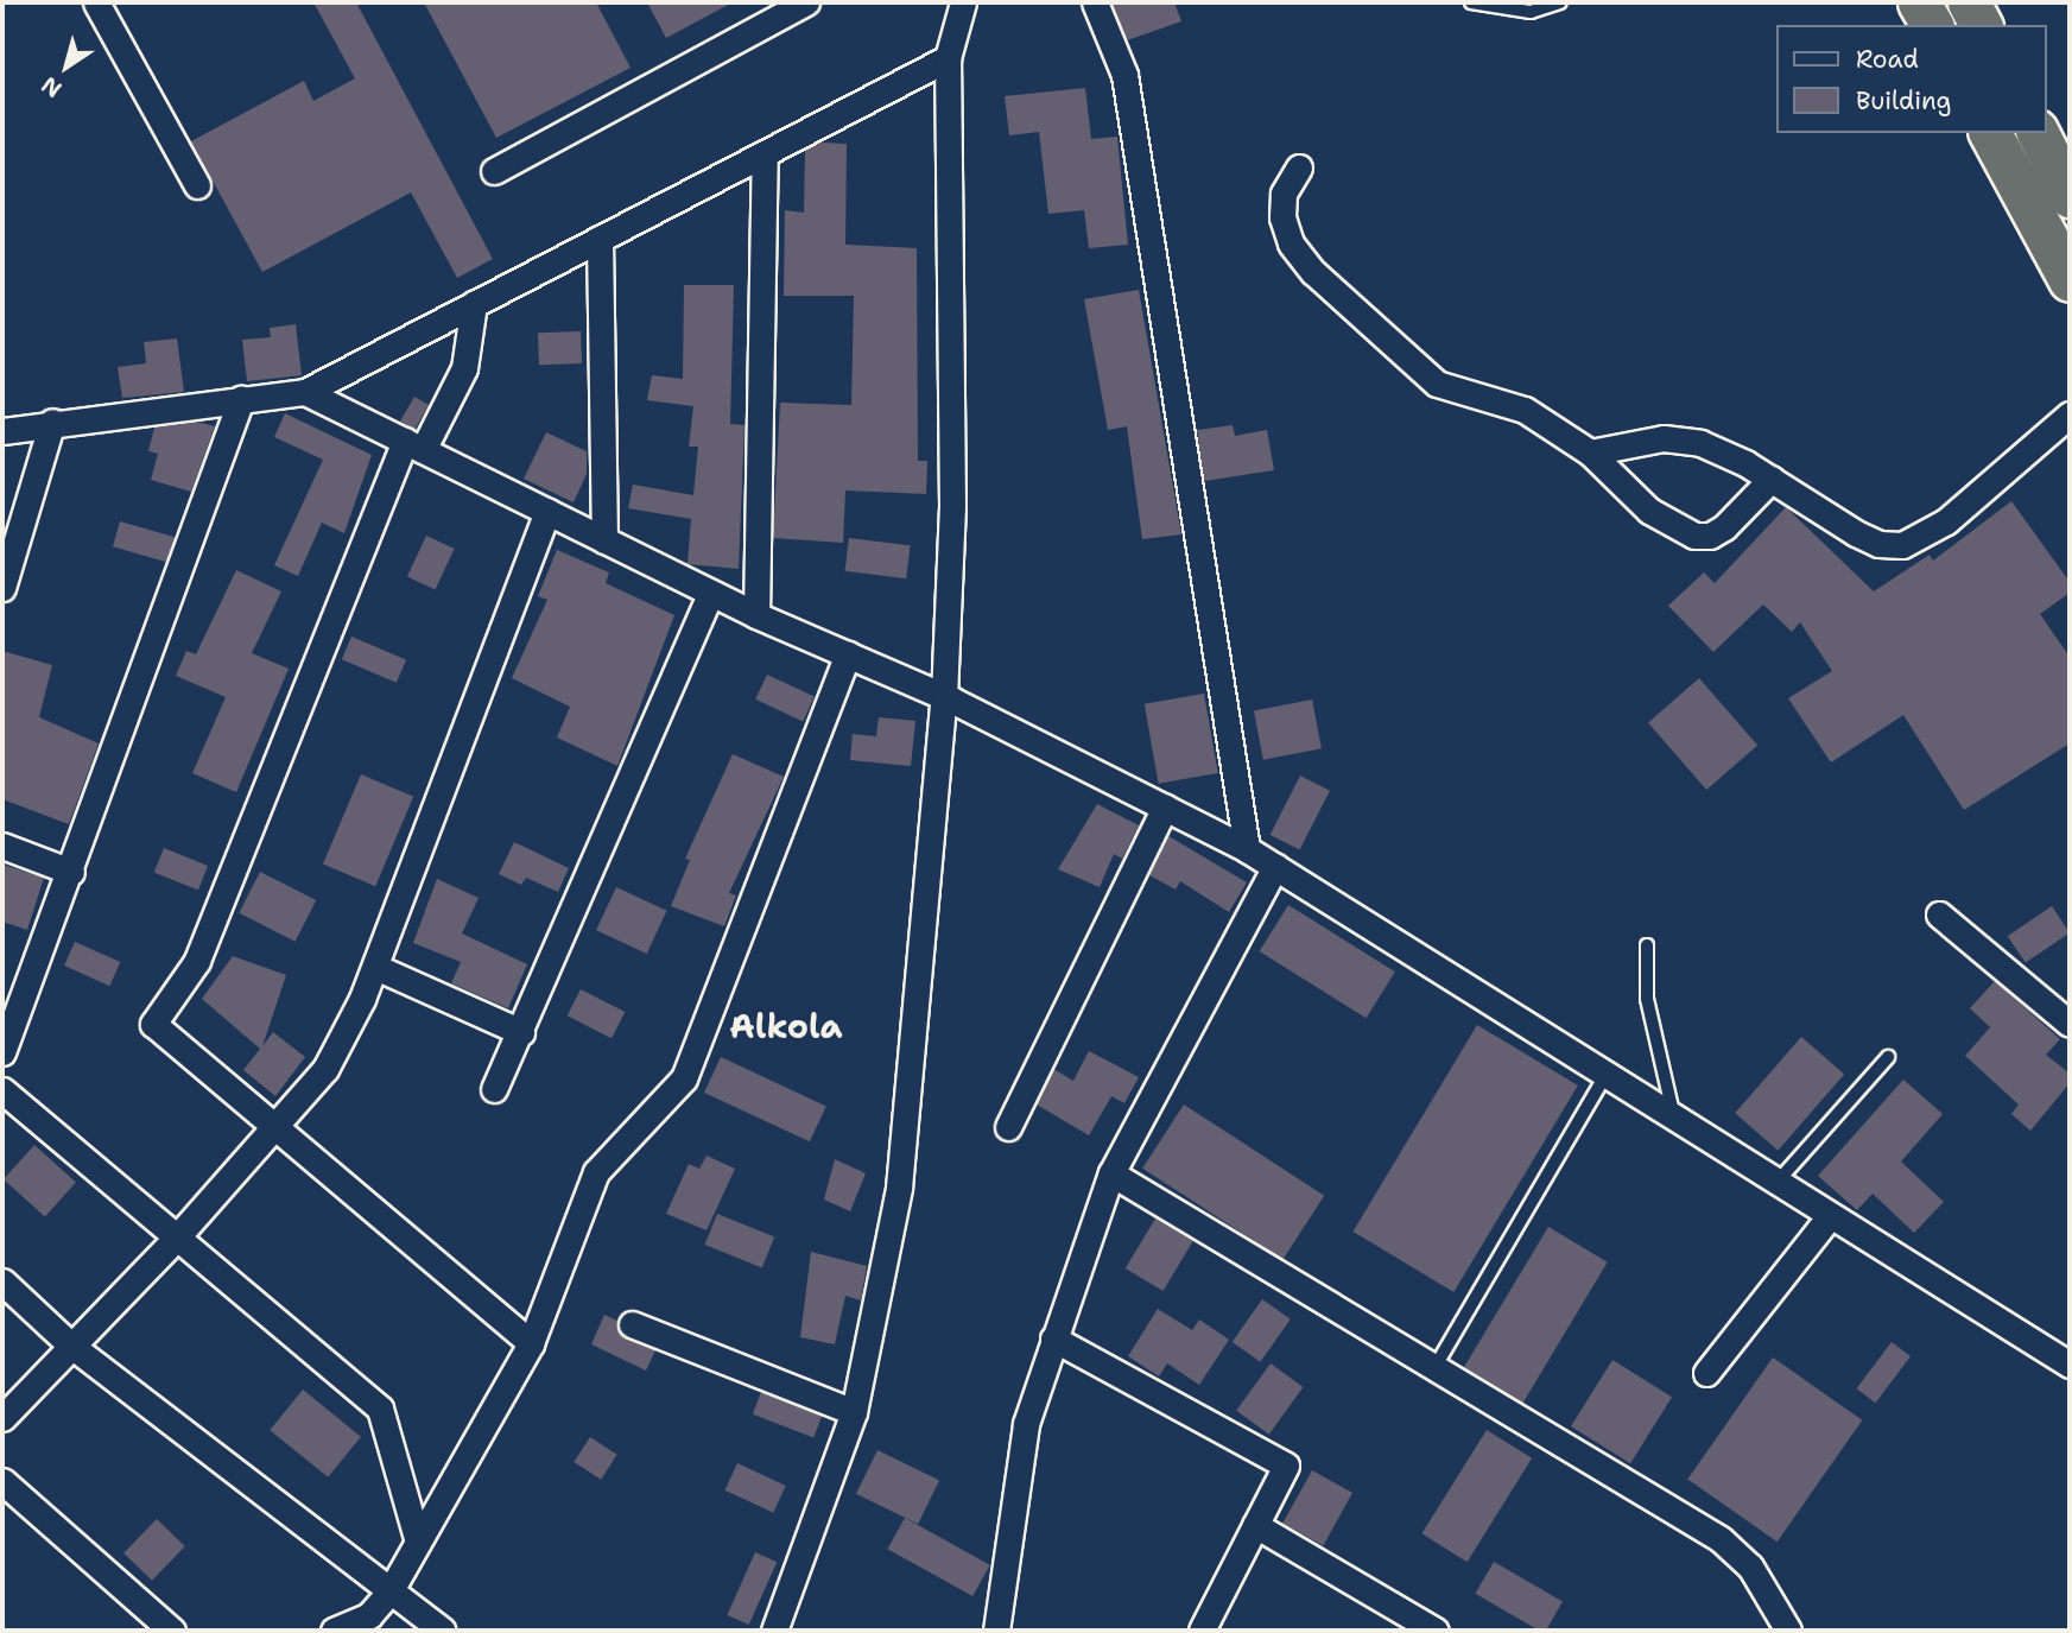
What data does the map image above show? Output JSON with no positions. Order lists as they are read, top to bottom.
{
  "districts": ["Alkola"],
  "legend": ["Road", "Building"],
  "north": "bottom left"
}
